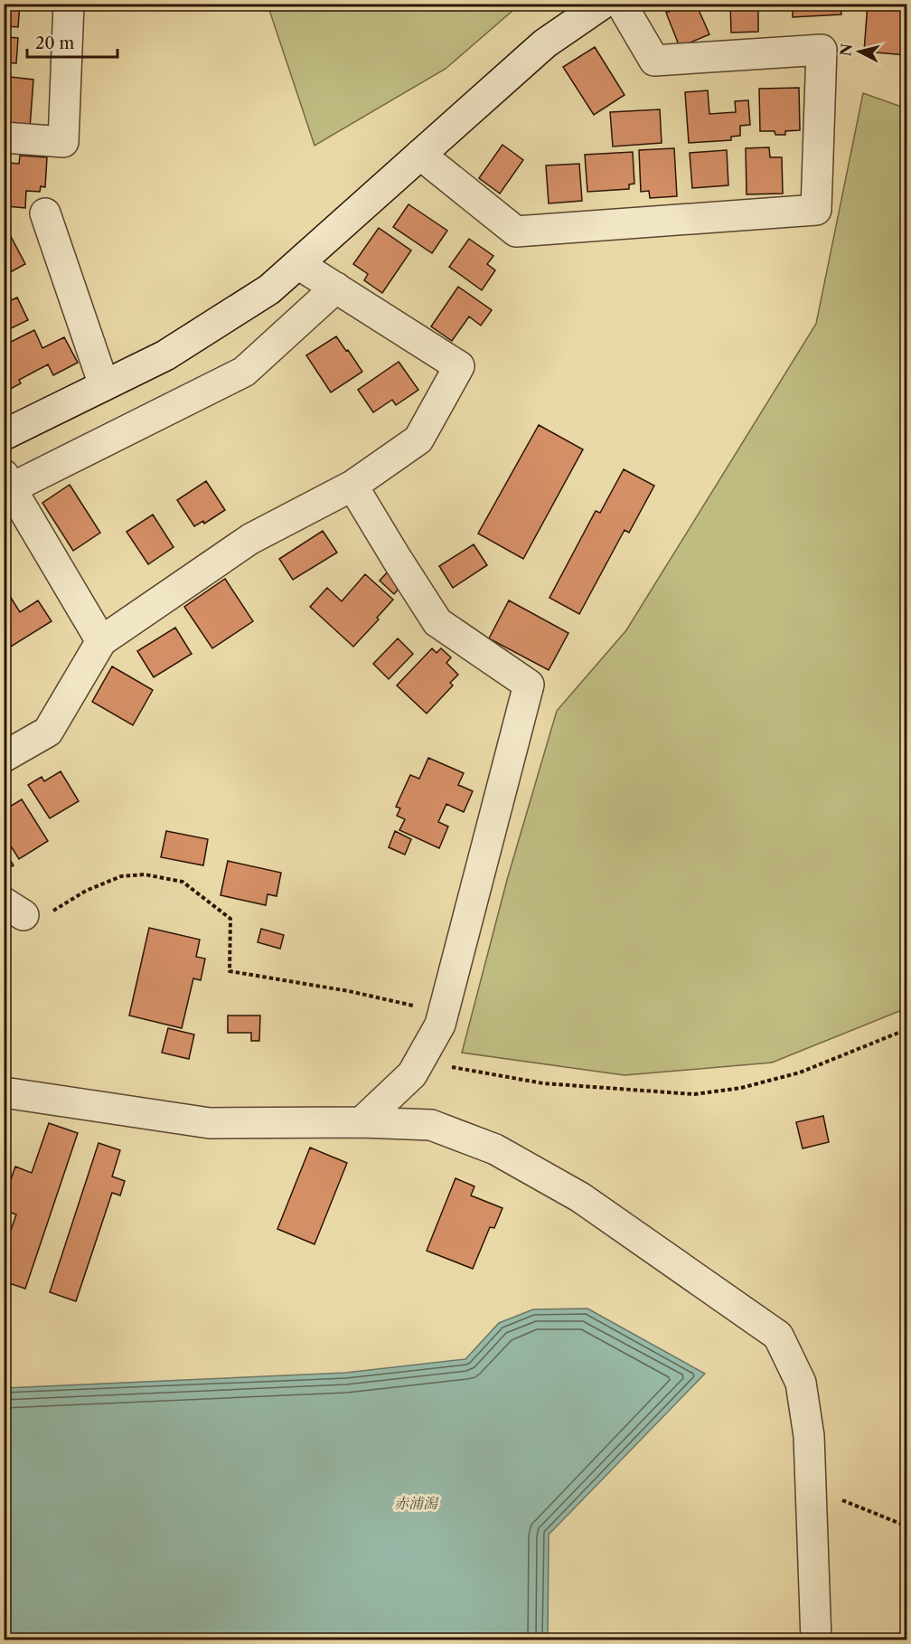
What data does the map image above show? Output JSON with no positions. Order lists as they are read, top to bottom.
{
  "water": ["赤浦潟"],
  "scale_bar": "20 m",
  "north": "left"
}
